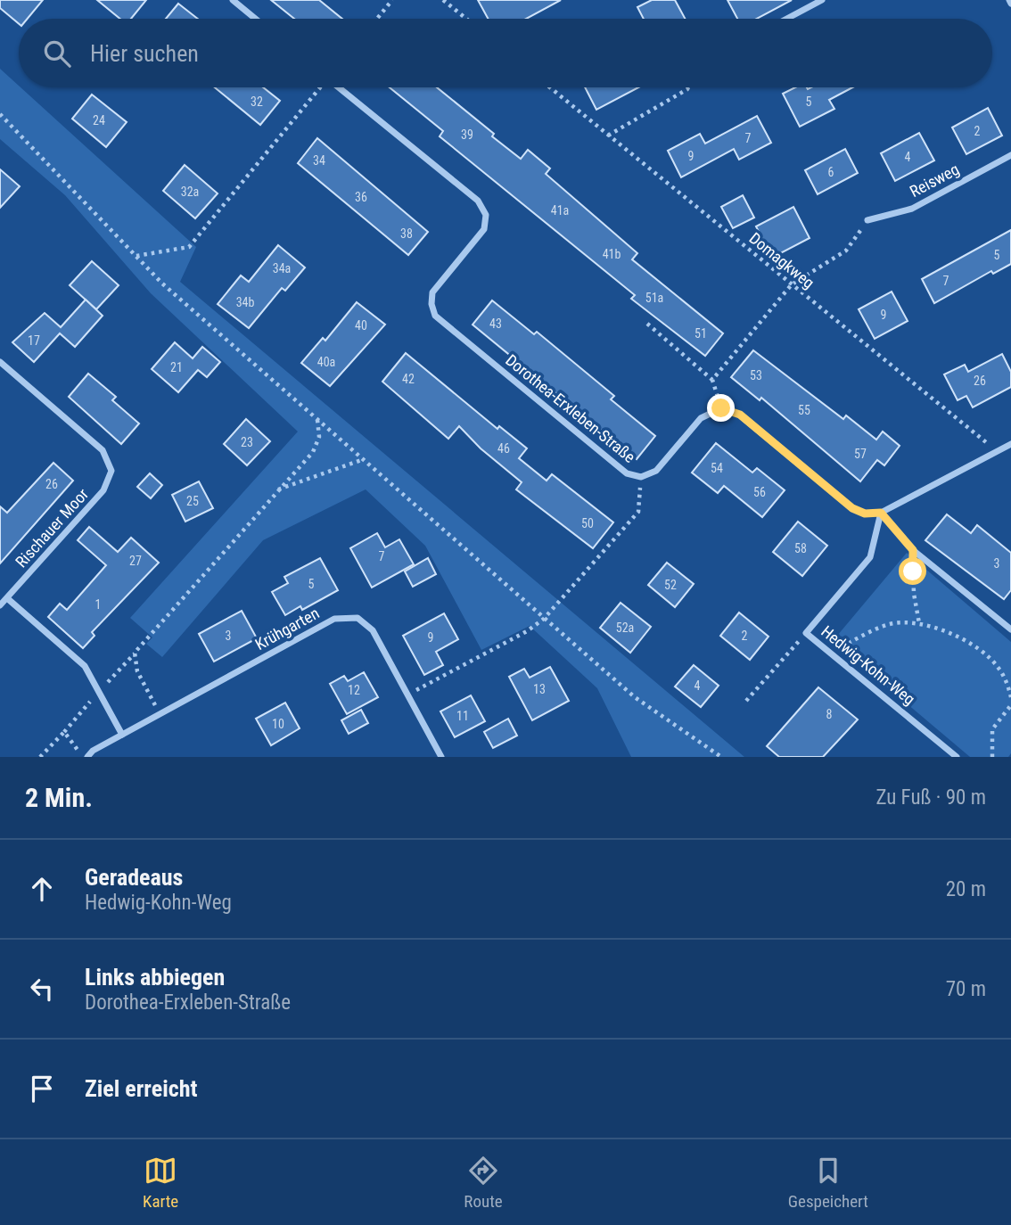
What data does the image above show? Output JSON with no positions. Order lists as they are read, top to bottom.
{
  "streets": {
    "street": [
      "Reisweg",
      "Dorothea-Erxleben-Straße",
      "Rischauer Moor",
      "Krühgarten",
      "Hedwig-Kohn-Weg"
    ],
    "path": ["Domagkweg"]
  },
  "house_numbers": [
    "32",
    "5",
    "24",
    "2",
    "39",
    "7",
    "9",
    "4",
    "34",
    "6",
    "32a",
    "36",
    "41a",
    "38",
    "41b",
    "5",
    "34a",
    "7",
    "51a",
    "34b",
    "9",
    "43",
    "40",
    "51",
    "17",
    "40a",
    "21",
    "53",
    "42",
    "26",
    "55",
    "23",
    "46",
    "57",
    "54",
    "26",
    "56",
    "25",
    "50",
    "58",
    "7",
    "27",
    "3",
    "5",
    "52",
    "1",
    "52a",
    "3",
    "2",
    "9",
    "4",
    "13",
    "12",
    "8",
    "11",
    "10"
  ],
  "page": {
    "search": "Hier suchen",
    "heading": ["2 Min.", "Zu Fuß · 90 m"],
    "list": [
      ["Geradeaus", "Hedwig-Kohn-Weg", "20 m"],
      ["Links abbiegen", "Dorothea-Erxleben-Straße", "70 m"],
      "Ziel erreicht"
    ],
    "nav": ["Karte", "Route", "Gespeichert"]
  }
}
